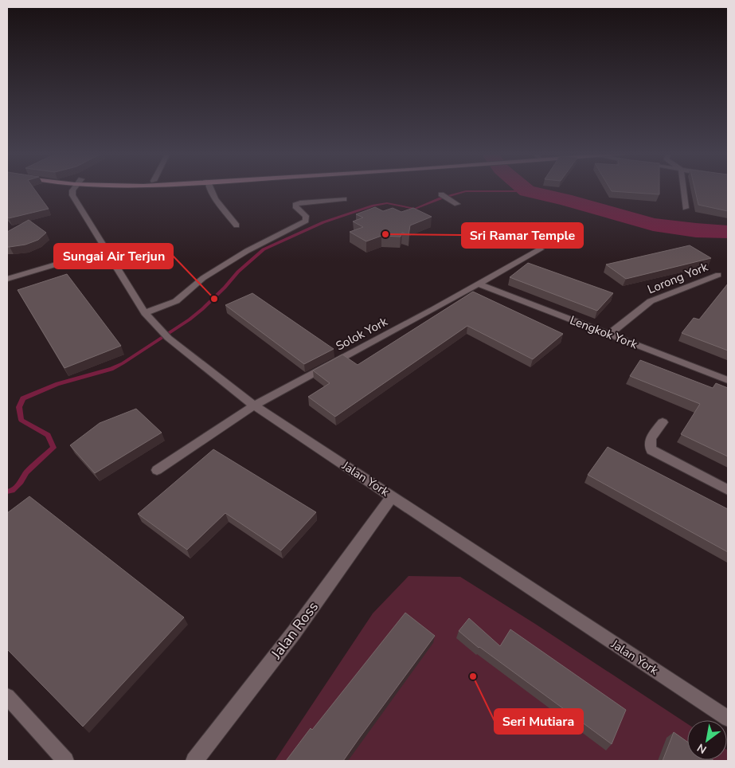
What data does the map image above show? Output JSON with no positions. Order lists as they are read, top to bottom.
{
  "streets": {
    "street": [
      "Lorong York",
      "Lengkok York",
      "Solok York",
      "Jalan York",
      "Jalan Ross"
    ]
  },
  "crossings": [
    ["Lorong York", "Lengkok York"],
    ["Lengkok York", "Solok York"],
    ["Solok York", "Jalan York"],
    ["Jalan York", "Jalan Ross"]
  ],
  "places": ["Sri Ramar Temple", "Sungai Air Terjun", "Seri Mutiara"],
  "north": "bottom left"
}
